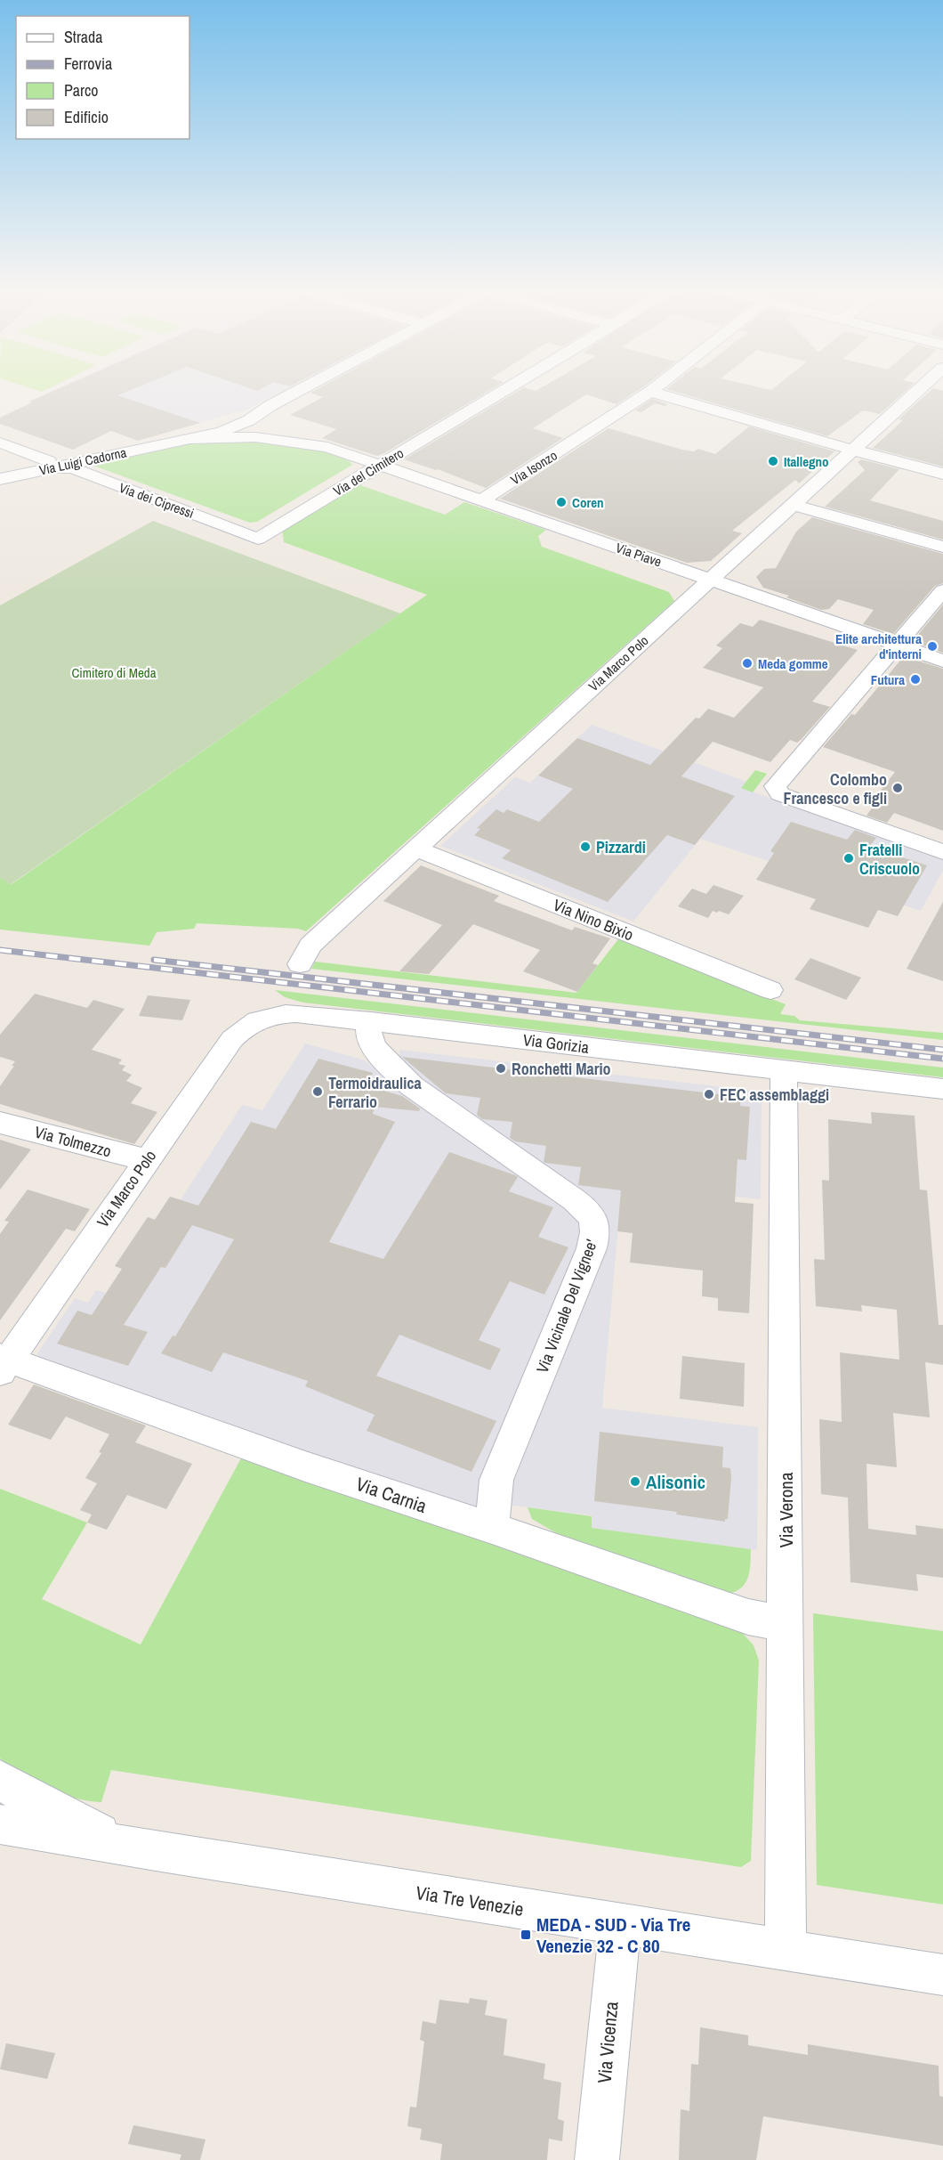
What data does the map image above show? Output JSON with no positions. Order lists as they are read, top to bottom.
{
  "streets": {
    "street": [
      "Via Luigi Cadorna",
      "Via Isonzo",
      "Via del Cimitero",
      "Via dei Cipressi",
      "Via Piave",
      "Via Marco Polo",
      "Via Nino Bixio",
      "Via Gorizia",
      "Via Tolmezzo",
      "Via Vicinale Del Vignee'",
      "Via Carnia",
      "Via Verona",
      "Via Tre Venezie",
      "Via Vicenza"
    ]
  },
  "crossings": [
    ["Via Luigi Cadorna", "Via dei Cipressi"],
    ["Via Luigi Cadorna", "Via Piave"],
    ["Via Isonzo", "Via Piave"],
    ["Via del Cimitero", "Via dei Cipressi"],
    ["Via del Cimitero", "Via Piave"],
    ["Via Piave", "Via Marco Polo"],
    ["Via Marco Polo", "Via Nino Bixio"],
    ["Via Marco Polo", "Via Gorizia"],
    ["Via Marco Polo", "Via Tolmezzo"],
    ["Via Marco Polo", "Via Carnia"],
    ["Via Gorizia", "Via Vicinale Del Vignee'"],
    ["Via Gorizia", "Via Verona"],
    ["Via Vicinale Del Vignee'", "Via Carnia"],
    ["Via Carnia", "Via Verona"],
    ["Via Verona", "Via Tre Venezie"],
    ["Via Tre Venezie", "Via Vicenza"]
  ],
  "parks": ["Cimitero di Meda"],
  "places": {
    "other": [
      "Itallegno",
      "Coren",
      "Elite architettura d'interni",
      "Meda gomme",
      "Futura",
      "Colombo Francesco e figli",
      "Pizzardi",
      "Fratelli Criscuolo",
      "Ronchetti Mario",
      "Termoidraulica Ferrario",
      "FEC assemblaggi",
      "Alisonic"
    ],
    "transit": ["MEDA - SUD - Via Tre Venezie 32 - C 80"]
  },
  "legend": [
    "Strada",
    "Ferrovia",
    "Parco",
    "Edificio"
  ]
}
